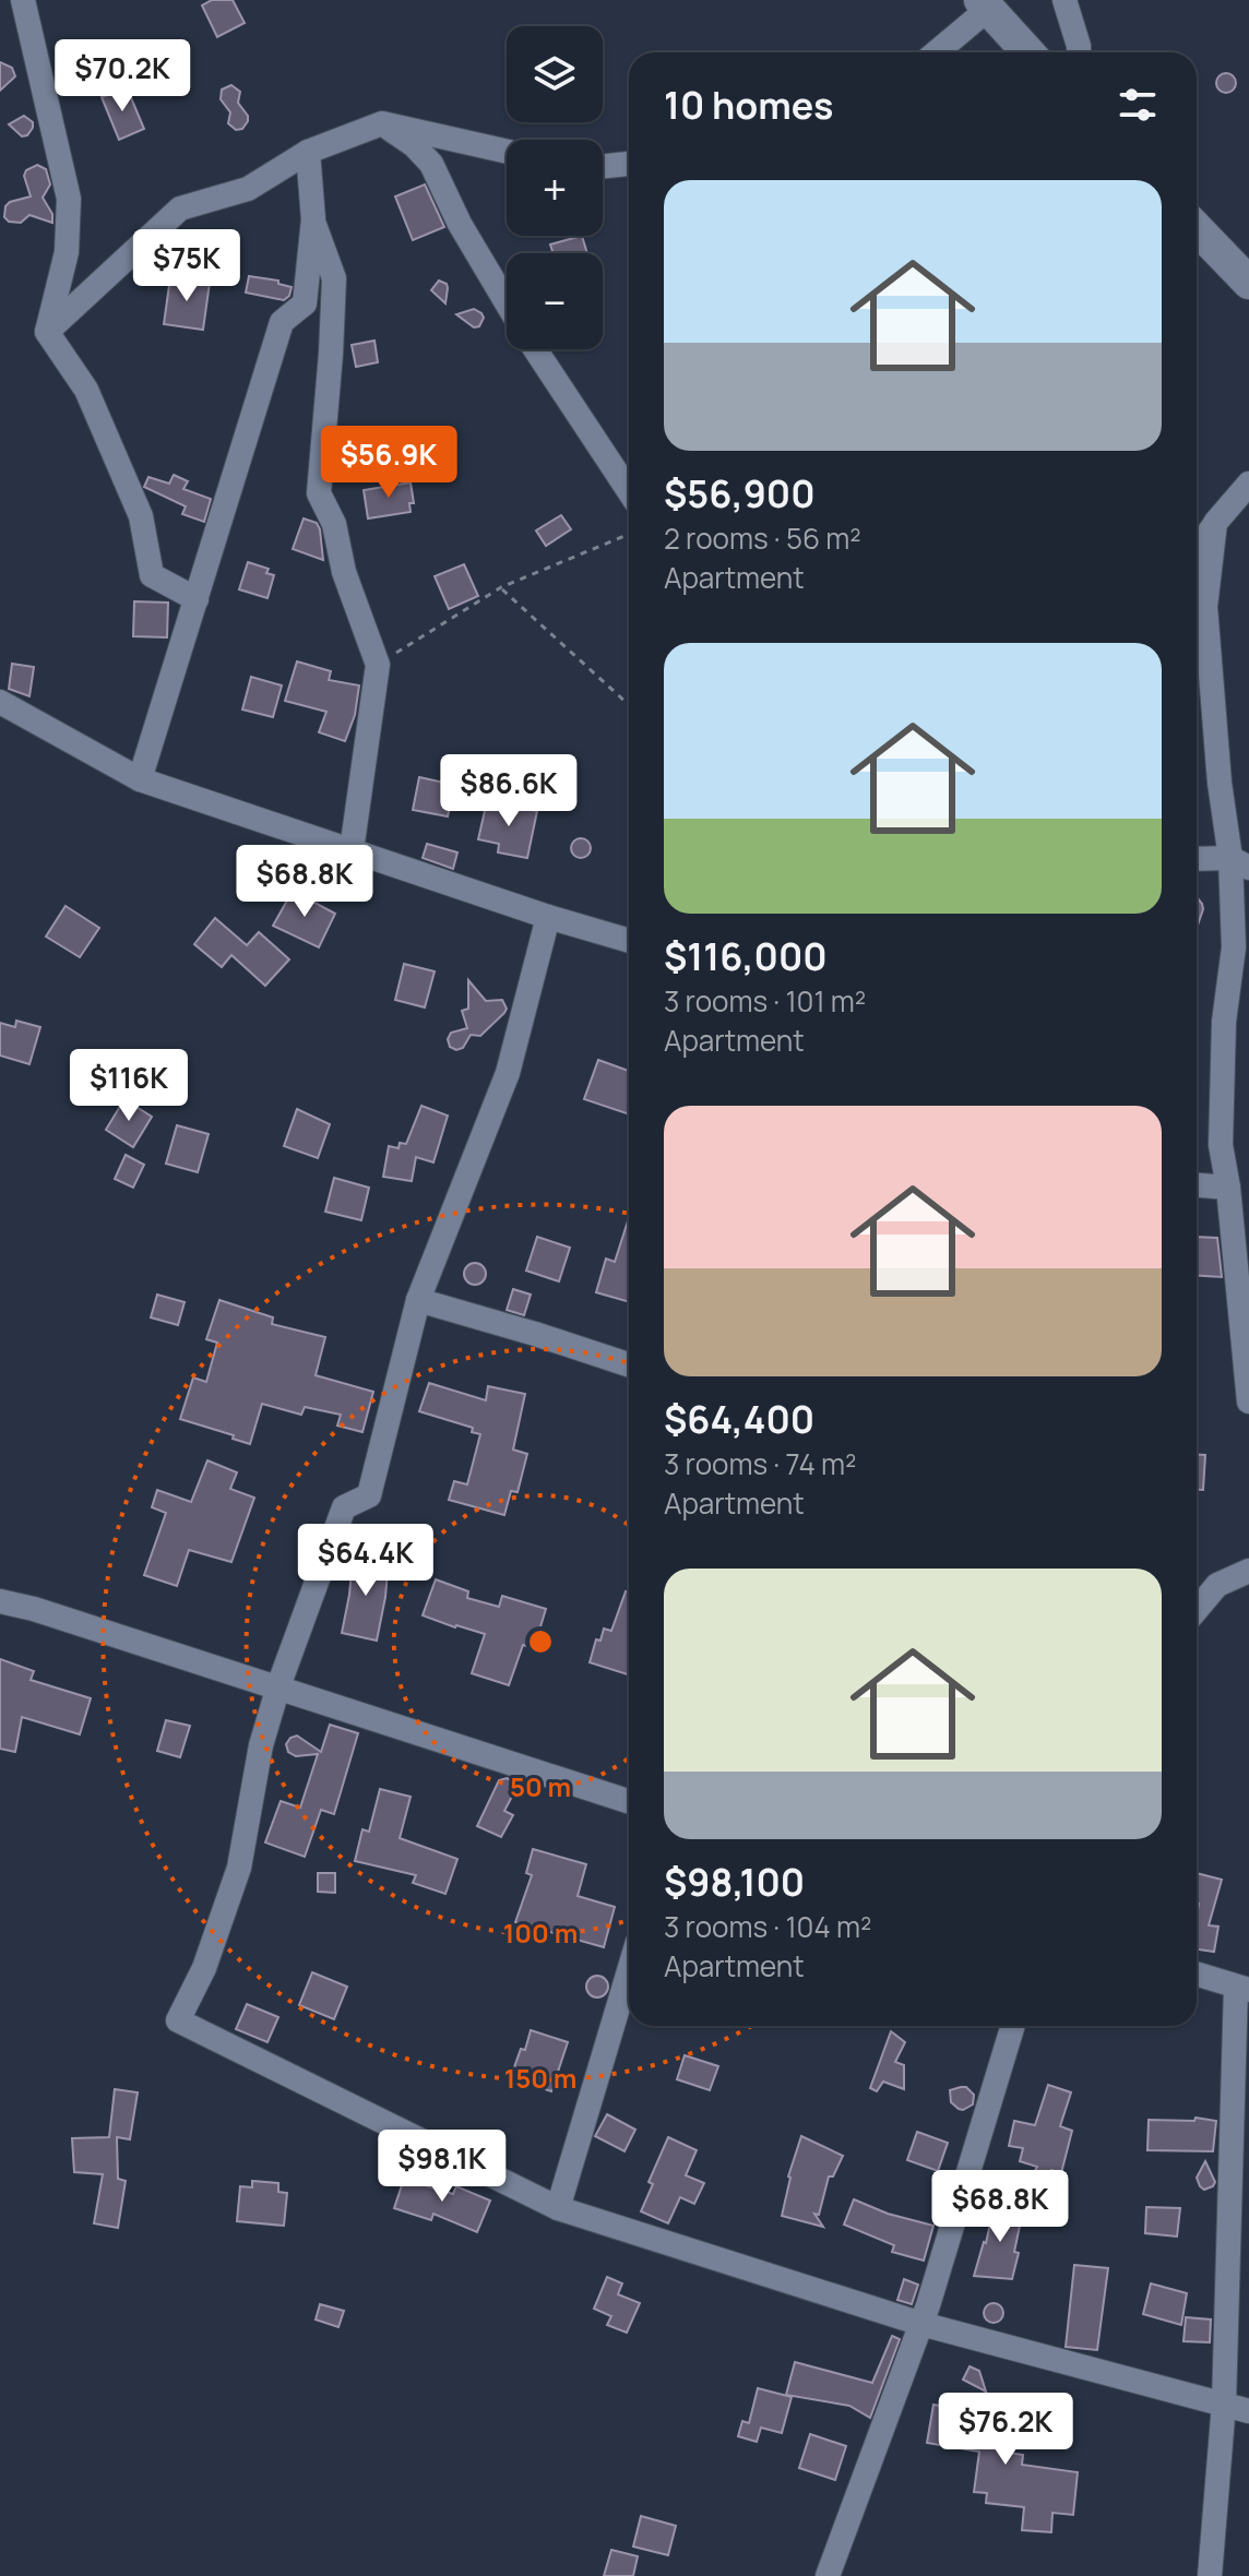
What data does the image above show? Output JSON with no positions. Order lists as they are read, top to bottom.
{
  "page": {
    "map_buttons": ["+", "−"],
    "price": [
      "$70.2K",
      "$75K",
      "$56.9K",
      "$86.6K",
      "$68.8K",
      "$116K",
      "$64.4K",
      "$98.1K",
      "$68.8K",
      "$76.2K"
    ],
    "heading": "10 homes",
    "list": [
      {
        "name": "$56,900",
        "note": "2 rooms · 56 m² · Apartment"
      },
      {
        "name": "$116,000",
        "note": "3 rooms · 101 m² · Apartment"
      },
      {
        "name": "$64,400",
        "note": "3 rooms · 74 m² · Apartment"
      },
      {
        "name": "$98,100",
        "note": "3 rooms · 104 m² · Apartment"
      }
    ]
  },
  "rings": ["50 m", "100 m", "150 m"]
}
